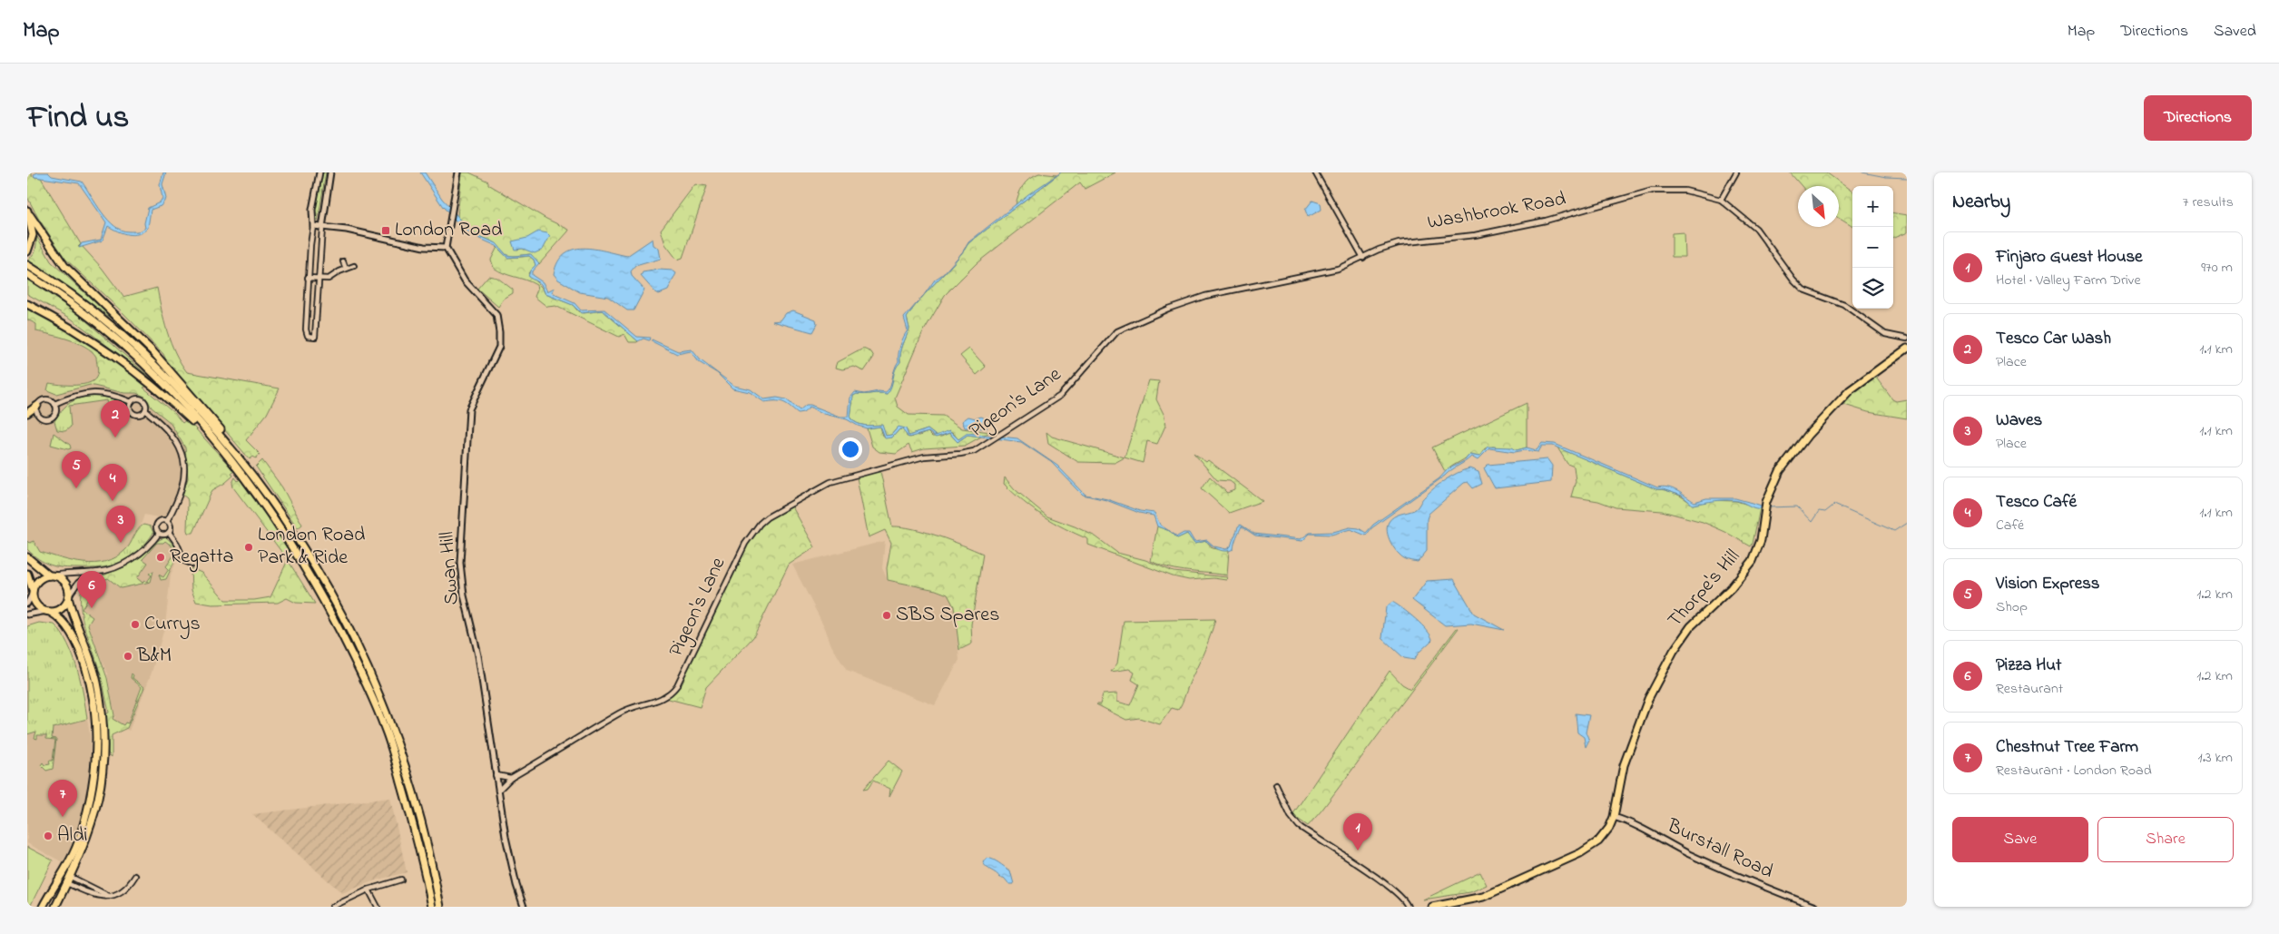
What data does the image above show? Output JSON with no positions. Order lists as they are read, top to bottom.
{
  "streets": {
    "main road": ["Thorpe's Hill"],
    "street": [
      "Washbrook Road",
      "Pigeon's Lane",
      "Swan Hill",
      "Burstall Road"
    ]
  },
  "crossings": [
    ["Washbrook Road", "Pigeon's Lane"],
    ["Pigeon's Lane", "Swan Hill"],
    ["Thorpe's Hill", "Burstall Road"]
  ],
  "places": {
    "transit": ["London Road"],
    "other": [
      "London Road Park & Ride",
      "Regatta",
      "SBS Spares",
      "Currys",
      "B&M",
      "Aldi"
    ]
  },
  "north": "bottom right",
  "page": {
    "header": "Map",
    "nav": ["Map", "Directions", "Saved"],
    "title": "Find us",
    "buttons": [
      "Directions",
      ["Save", "Share"]
    ],
    "heading": ["Nearby", "7 results"],
    "map_buttons": ["+", "−"],
    "list": [
      {
        "mark": "1",
        "name": "Finjaro Guest House",
        "note": "Hotel · Valley Farm Drive",
        "value": "970 m"
      },
      {
        "mark": "2",
        "name": "Tesco Car Wash",
        "note": "Place",
        "value": "1.1 km"
      },
      {
        "mark": "3",
        "name": "Waves",
        "note": "Place",
        "value": "1.1 km"
      },
      {
        "mark": "4",
        "name": "Tesco Café",
        "note": "Café",
        "value": "1.1 km"
      },
      {
        "mark": "5",
        "name": "Vision Express",
        "note": "Shop",
        "value": "1.2 km"
      },
      {
        "mark": "6",
        "name": "Pizza Hut",
        "note": "Restaurant",
        "value": "1.2 km"
      },
      {
        "mark": "7",
        "name": "Chestnut Tree Farm",
        "note": "Restaurant · London Road",
        "value": "1.3 km"
      }
    ],
    "pins": [
      "2",
      "5",
      "4",
      "3",
      "6",
      "7",
      "1"
    ]
  }
}
